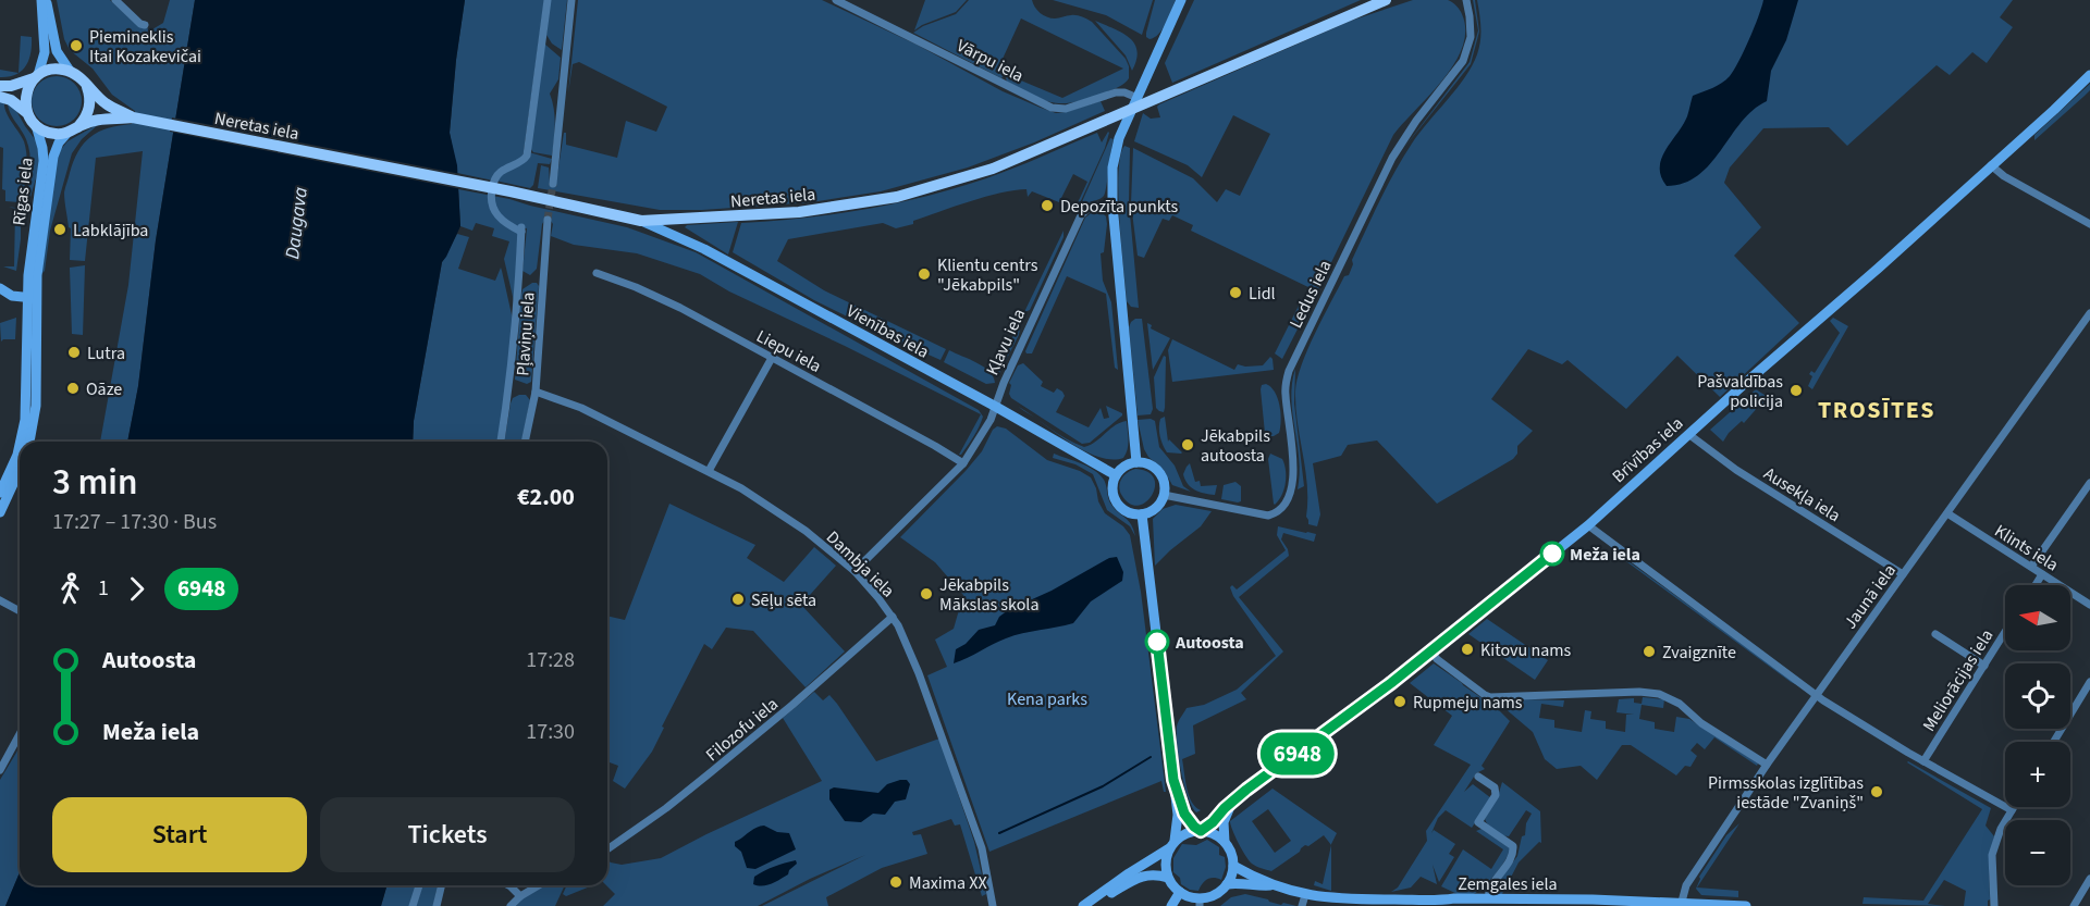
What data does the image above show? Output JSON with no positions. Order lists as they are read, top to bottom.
{
  "streets": {
    "main road": [
      "Neretas iela",
      "Rīgas iela",
      "Vienības iela",
      "Brīvības iela",
      "Zemgales iela"
    ],
    "street": [
      "Vārpu iela",
      "Ledus iela",
      "Pļaviņu iela",
      "Kļavu iela",
      "Liepu iela",
      "Ausekļa iela",
      "Klints iela",
      "Dambja iela",
      "Jaunā iela",
      "Meliorācijas iela",
      "Filozofu iela"
    ]
  },
  "crossings": [
    ["Neretas iela", "Vienības iela"],
    ["Ledus iela", "Vienības iela"],
    ["Vienības iela", "Kļavu iela"],
    ["Pļaviņu iela", "Dambja iela"],
    ["Kļavu iela", "Liepu iela"],
    ["Kļavu iela", "Dambja iela"],
    ["Brīvības iela", "Ausekļa iela"],
    ["Ausekļa iela", "Jaunā iela"],
    ["Klints iela", "Jaunā iela"],
    ["Dambja iela", "Filozofu iela"],
    ["Jaunā iela", "Zemgales iela"]
  ],
  "districts": ["TROSĪTES"],
  "water": ["Daugava"],
  "parks": ["Kena parks"],
  "places": [
    "Piemineklis Itai Kozakevičai",
    "Depozīta punkts",
    "Labklājība",
    "Klientu centrs \"Jēkabpils\"",
    "Lidl",
    "Lutra",
    "Oāze",
    "Pašvaldības policija",
    "Jēkabpils autoosta",
    "Meža iela",
    "Jēkabpils Mākslas skola",
    "Sēļu sēta",
    "Autoosta",
    "Kitovu nams",
    "Zvaigznīte",
    "Rupmeju nams",
    "Pirmsskolas izglītības iestāde \"Zvaniņš\"",
    "Maxima XX"
  ],
  "lines": ["bus line 6948"],
  "north": "left",
  "page": {
    "on_map": "6948",
    "heading": ["3 min", "17:27 – 17:30 · Bus", "€2.00"],
    "legs": ["1", "6948"],
    "map_buttons": ["+", "−"],
    "list": [
      {
        "name": "Autoosta",
        "value": "17:28"
      },
      {
        "name": "Meža iela",
        "value": "17:30"
      }
    ],
    "buttons": ["Start", "Tickets"]
  }
}
